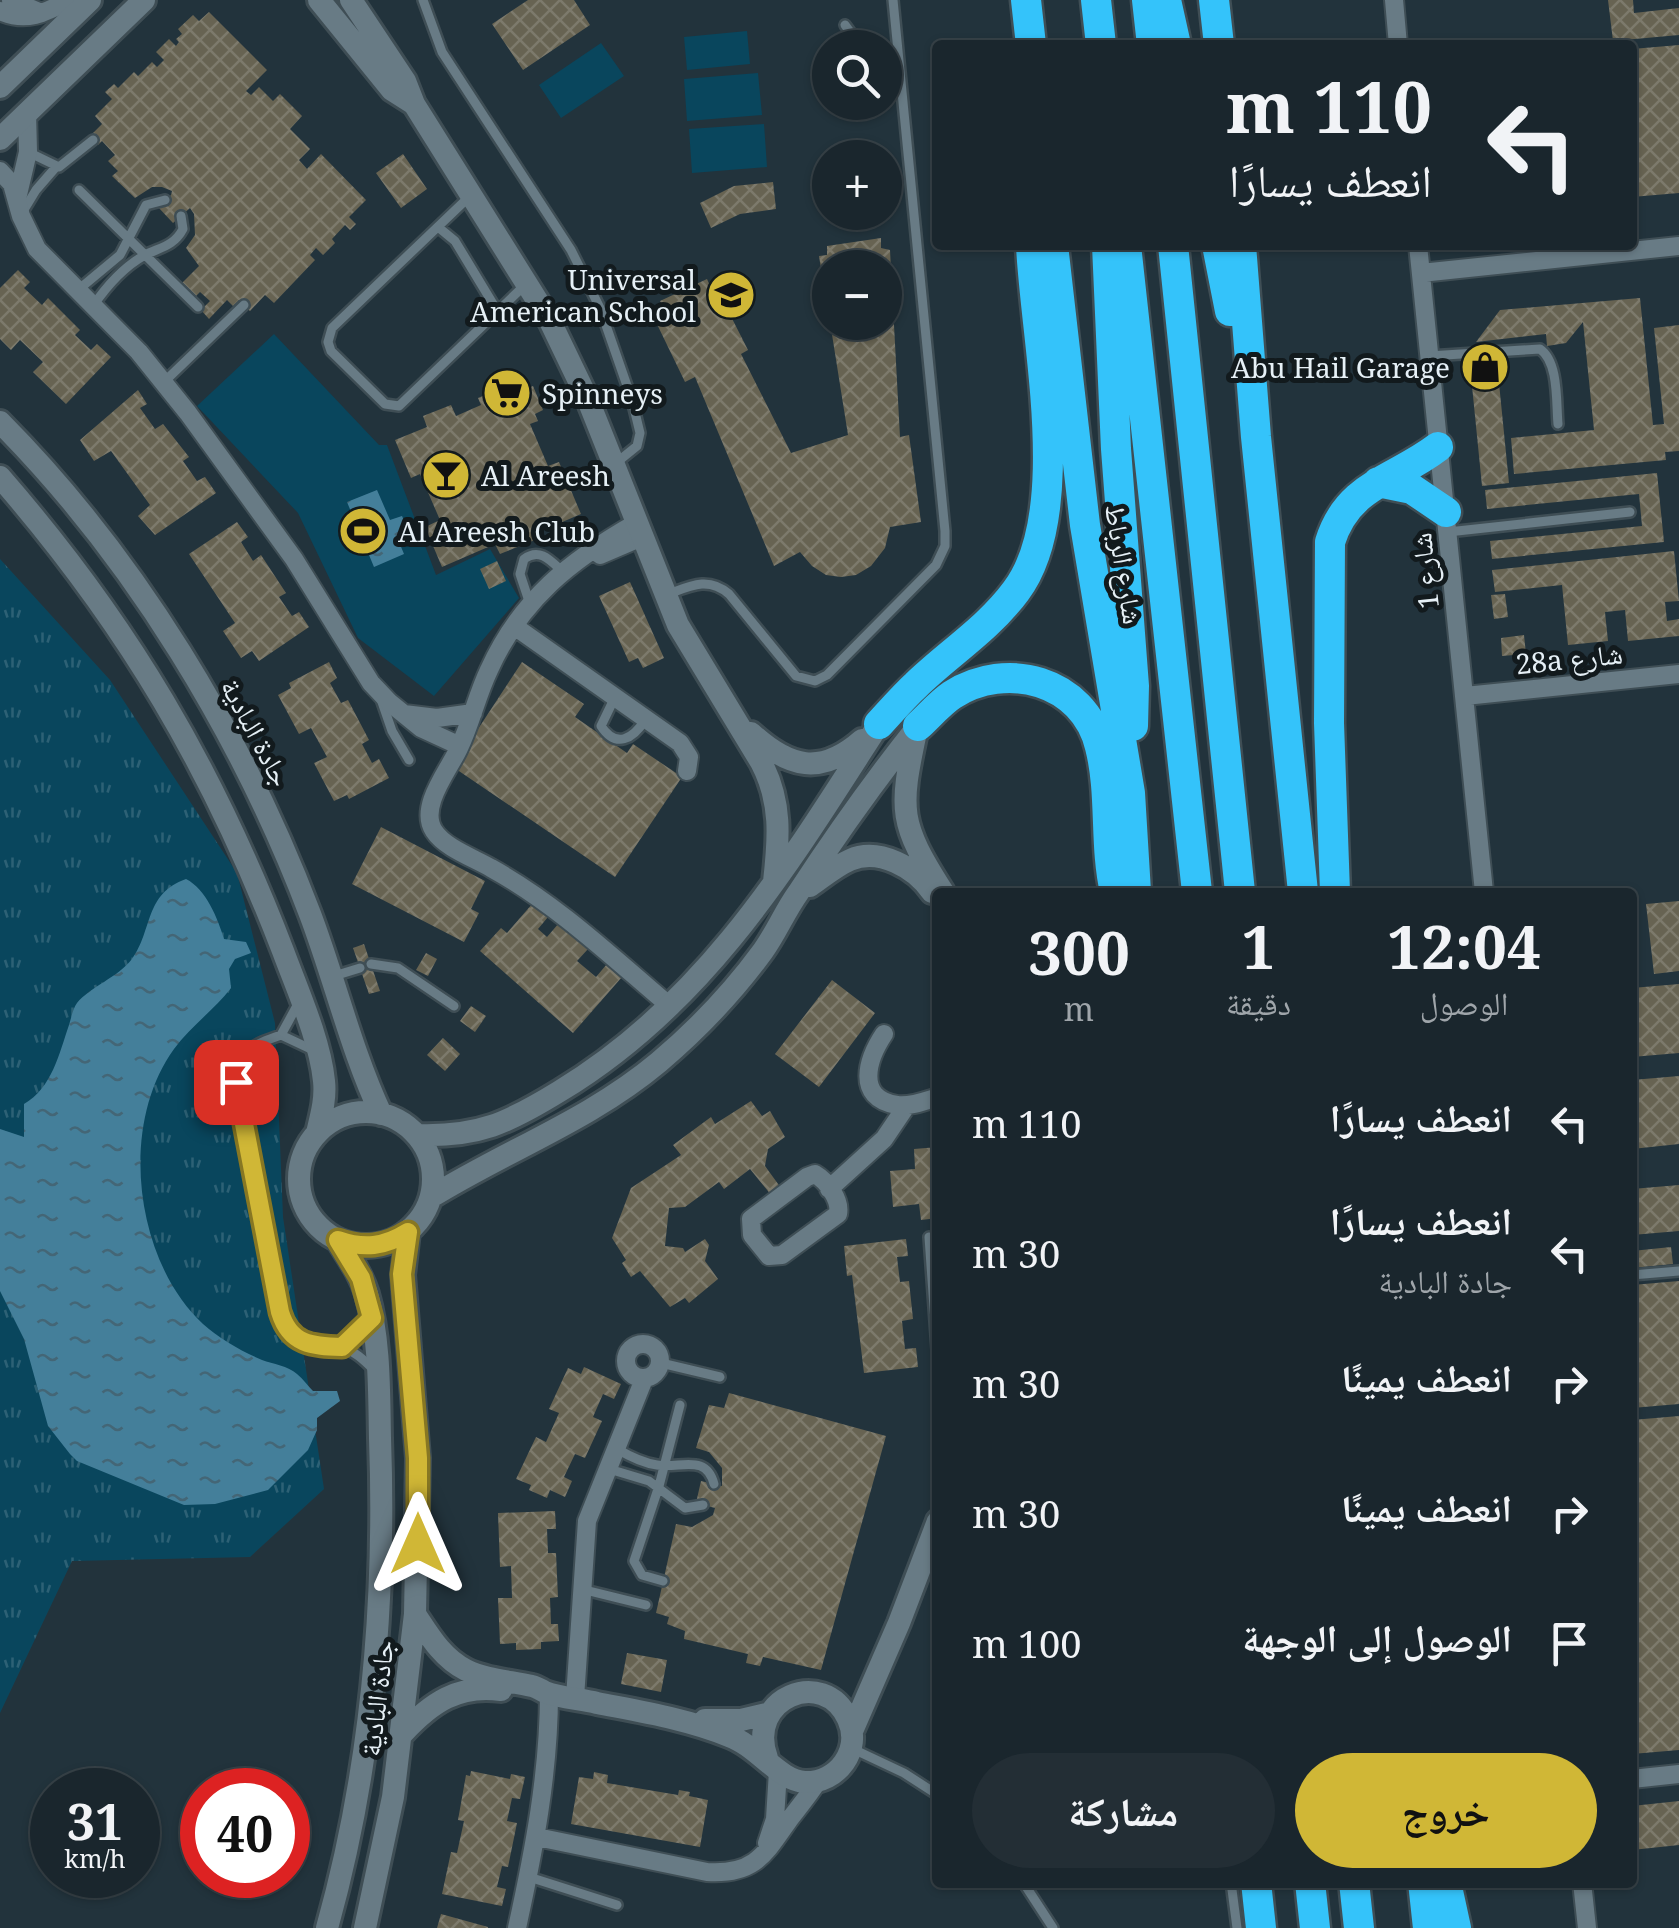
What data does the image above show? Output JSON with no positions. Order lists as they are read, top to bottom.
{
  "streets": {
    "highway": ["شارع الرباط"],
    "street": ["شارع 1", "28a شارع", "جادة البادية"]
  },
  "crossings": [
    ["شارع 1", "28a شارع"]
  ],
  "places": {
    "school or university": ["Universal American School"],
    "shop": ["Abu Hail Garage"],
    "supermarket": ["Spinneys"],
    "bar": ["Al Areesh"],
    "sports": ["Al Areesh Club"]
  },
  "page": {
    "map_buttons": ["+", "−"],
    "turn": ["110 m", "انعطف يسارًا"],
    "eta": [
      "12:04",
      "الوصول",
      "1",
      "دقيقة",
      "300",
      "m"
    ],
    "list": [
      {
        "name": "انعطف يسارًا",
        "value": "110 m"
      },
      {
        "name": "انعطف يسارًا",
        "note": "جادة البادية",
        "value": "30 m"
      },
      {
        "name": "انعطف يمينًا",
        "value": "30 m"
      },
      {
        "name": "انعطف يمينًا",
        "value": "30 m"
      },
      {
        "name": "الوصول إلى الوجهة",
        "value": "100 m"
      }
    ],
    "buttons": ["خروج", "مشاركة"],
    "speed": "31 km/h",
    "limit": "40"
  }
}
